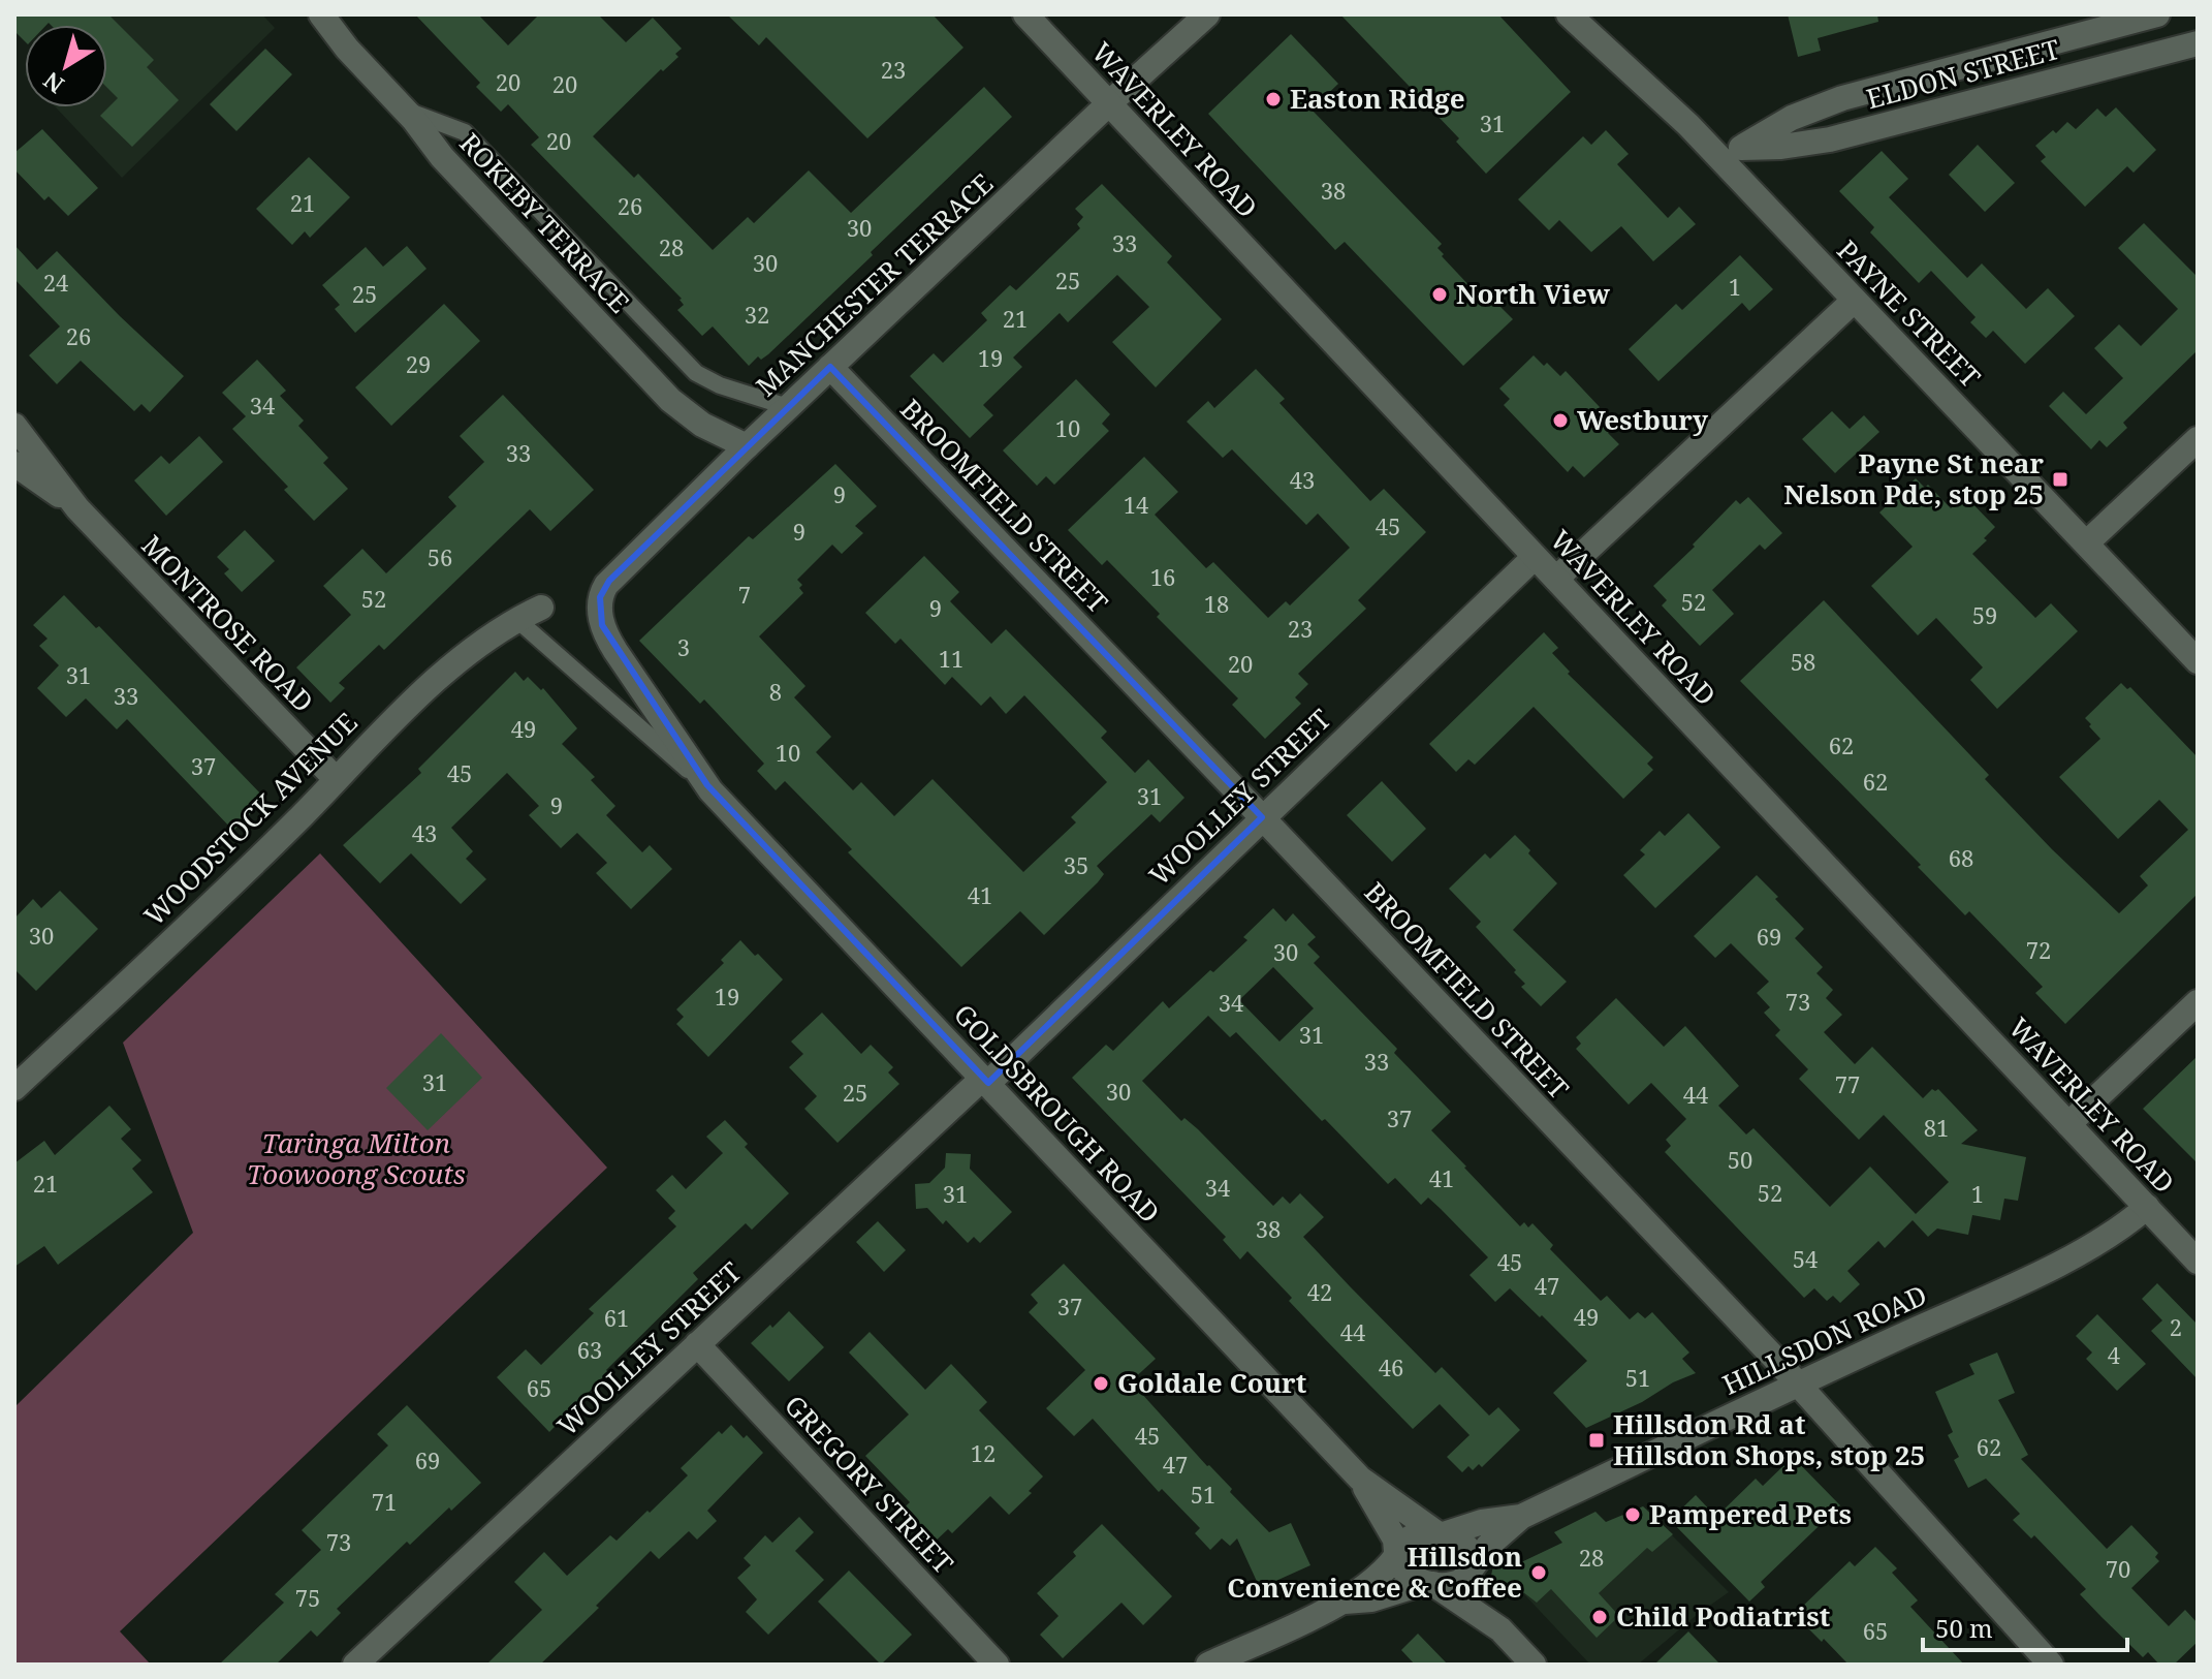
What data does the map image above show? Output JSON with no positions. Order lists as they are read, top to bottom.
{
  "streets": {
    "street": [
      "ELDON STREET",
      "WAVERLEY ROAD",
      "ROKEBY TERRACE",
      "MANCHESTER TERRACE",
      "PAYNE STREET",
      "BROOMFIELD STREET",
      "MONTROSE ROAD",
      "WOOLLEY STREET",
      "WOODSTOCK AVENUE",
      "GOLDSBROUGH ROAD",
      "HILLSDON ROAD",
      "GREGORY STREET"
    ]
  },
  "crossings": [
    ["ELDON STREET", "PAYNE STREET"],
    ["WAVERLEY ROAD", "MANCHESTER TERRACE"],
    ["WAVERLEY ROAD", "WOOLLEY STREET"],
    ["WAVERLEY ROAD", "HILLSDON ROAD"],
    ["ROKEBY TERRACE", "MANCHESTER TERRACE"],
    ["MANCHESTER TERRACE", "BROOMFIELD STREET"],
    ["MANCHESTER TERRACE", "GOLDSBROUGH ROAD"],
    ["BROOMFIELD STREET", "WOOLLEY STREET"],
    ["BROOMFIELD STREET", "HILLSDON ROAD"],
    ["MONTROSE ROAD", "WOODSTOCK AVENUE"],
    ["WOOLLEY STREET", "GOLDSBROUGH ROAD"],
    ["WOOLLEY STREET", "GREGORY STREET"],
    ["WOODSTOCK AVENUE", "GOLDSBROUGH ROAD"],
    ["GOLDSBROUGH ROAD", "HILLSDON ROAD"]
  ],
  "parks": ["Taringa Milton Toowoong Scouts"],
  "places": {
    "other": [
      "Easton Ridge",
      "North View",
      "Westbury",
      "Goldale Court",
      "Pampered Pets",
      "Hillsdon Convenience & Coffee",
      "Child Podiatrist"
    ],
    "transit": ["Payne St near Nelson Pde, stop 25", "Hillsdon Rd at Hillsdon Shops, stop 25"]
  },
  "house_numbers": [
    "23",
    "20",
    "20",
    "31",
    "20",
    "38",
    "21",
    "26",
    "30",
    "33",
    "28",
    "30",
    "25",
    "24",
    "1",
    "25",
    "32",
    "21",
    "26",
    "19",
    "29",
    "34",
    "10",
    "33",
    "43",
    "9",
    "14",
    "45",
    "9",
    "56",
    "16",
    "7",
    "52",
    "52",
    "18",
    "9",
    "59",
    "23",
    "3",
    "11",
    "58",
    "20",
    "31",
    "8",
    "33",
    "49",
    "62",
    "10",
    "37",
    "45",
    "62",
    "31",
    "9",
    "43",
    "68",
    "35",
    "41",
    "30",
    "69",
    "72",
    "30",
    "19",
    "73",
    "34",
    "31",
    "33",
    "31",
    "77",
    "30",
    "25",
    "44",
    "37",
    "81",
    "50",
    "41",
    "21",
    "34",
    "52",
    "31",
    "1",
    "38",
    "54",
    "45",
    "47",
    "42",
    "37",
    "49",
    "61",
    "2",
    "44",
    "63",
    "4",
    "46",
    "51",
    "65",
    "45",
    "62",
    "12",
    "69",
    "47",
    "51",
    "71",
    "73",
    "28",
    "70",
    "75",
    "65"
  ],
  "scale_bar": "50 m",
  "north": "bottom left"
}
